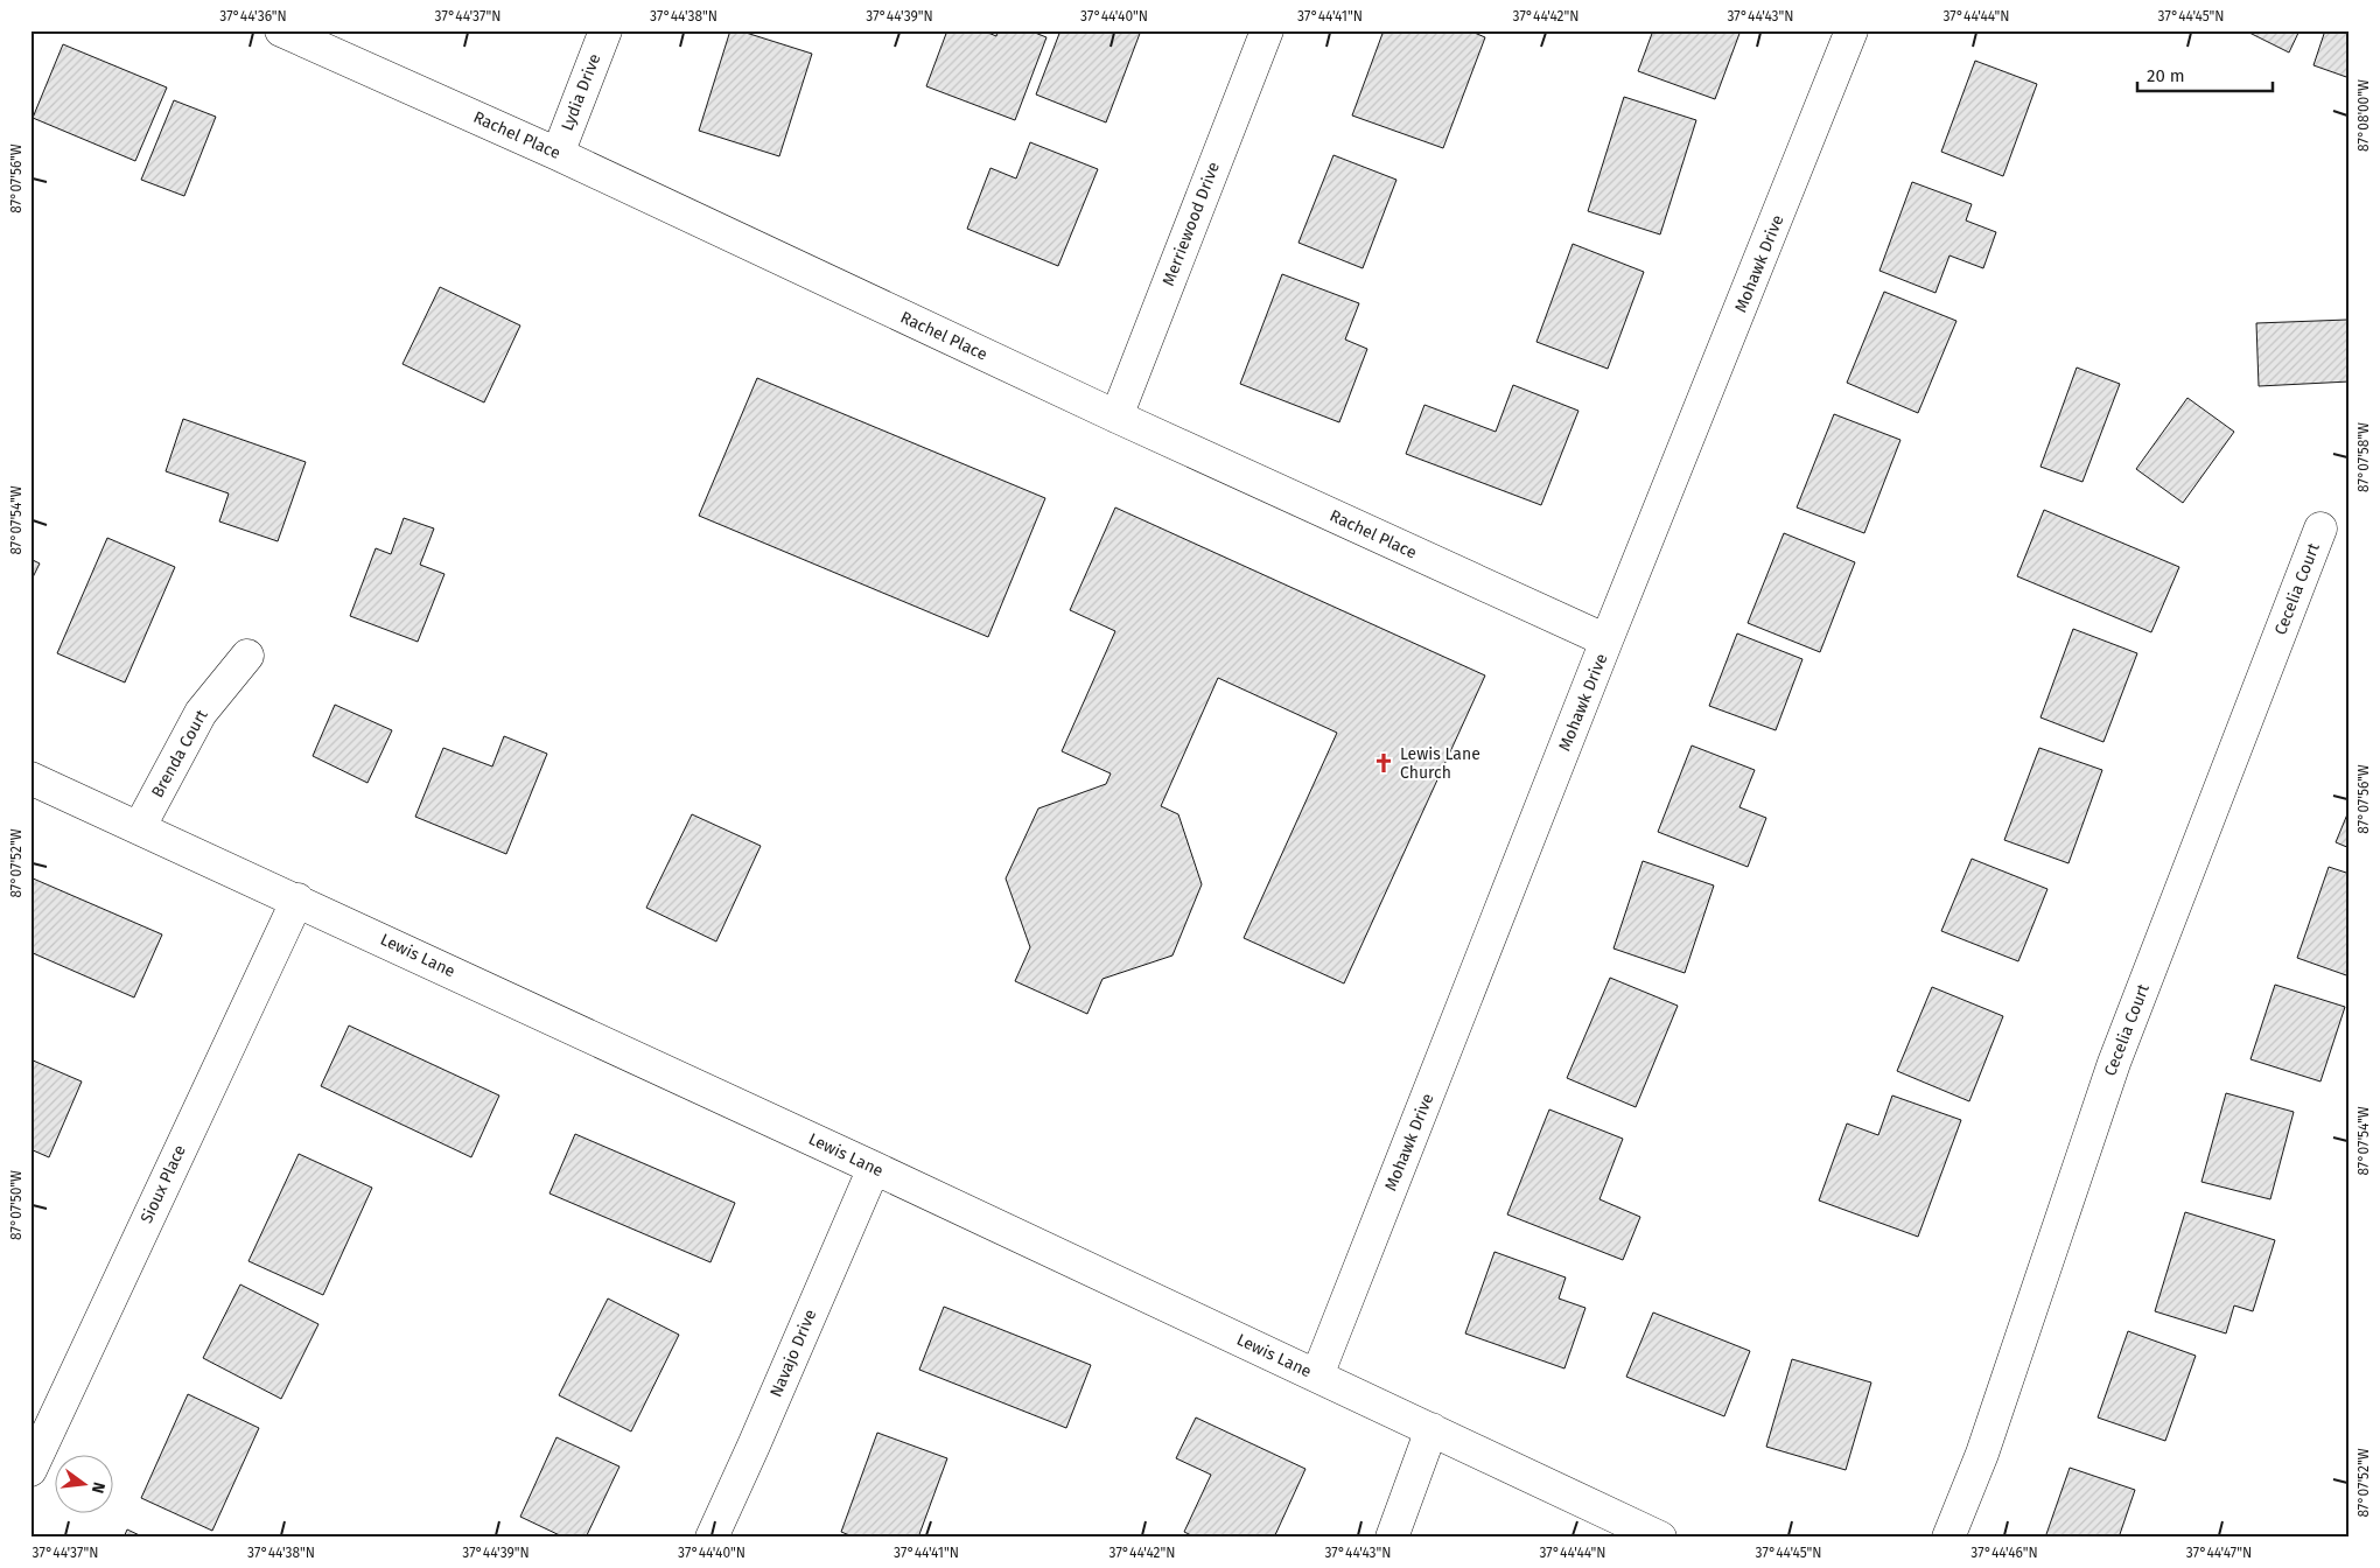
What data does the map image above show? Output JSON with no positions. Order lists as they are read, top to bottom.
{
  "streets": {
    "street": [
      "Lydia Drive",
      "Rachel Place",
      "Merriewood Drive",
      "Mohawk Drive",
      "Cecelia Court",
      "Brenda Court",
      "Lewis Lane",
      "Sioux Place",
      "Navajo Drive"
    ]
  },
  "crossings": [
    ["Lydia Drive", "Rachel Place"],
    ["Rachel Place", "Merriewood Drive"],
    ["Rachel Place", "Mohawk Drive"],
    ["Mohawk Drive", "Lewis Lane"],
    ["Brenda Court", "Lewis Lane"],
    ["Lewis Lane", "Sioux Place"],
    ["Lewis Lane", "Navajo Drive"]
  ],
  "places": {
    "church": ["Lewis Lane Church"]
  },
  "scale_bar": "20 m",
  "north": "right",
  "coordinates": [
    "37°44'36\"N",
    "37°44'37\"N",
    "37°44'38\"N",
    "37°44'39\"N",
    "37°44'40\"N",
    "37°44'41\"N",
    "37°44'42\"N",
    "37°44'43\"N",
    "37°44'44\"N",
    "37°44'45\"N",
    "87°08'00\"W",
    "87°07'56\"W",
    "87°07'58\"W",
    "87°07'54\"W",
    "87°07'52\"W",
    "87°07'50\"W",
    "37°44'46\"N",
    "37°44'47\"N"
  ]
}
